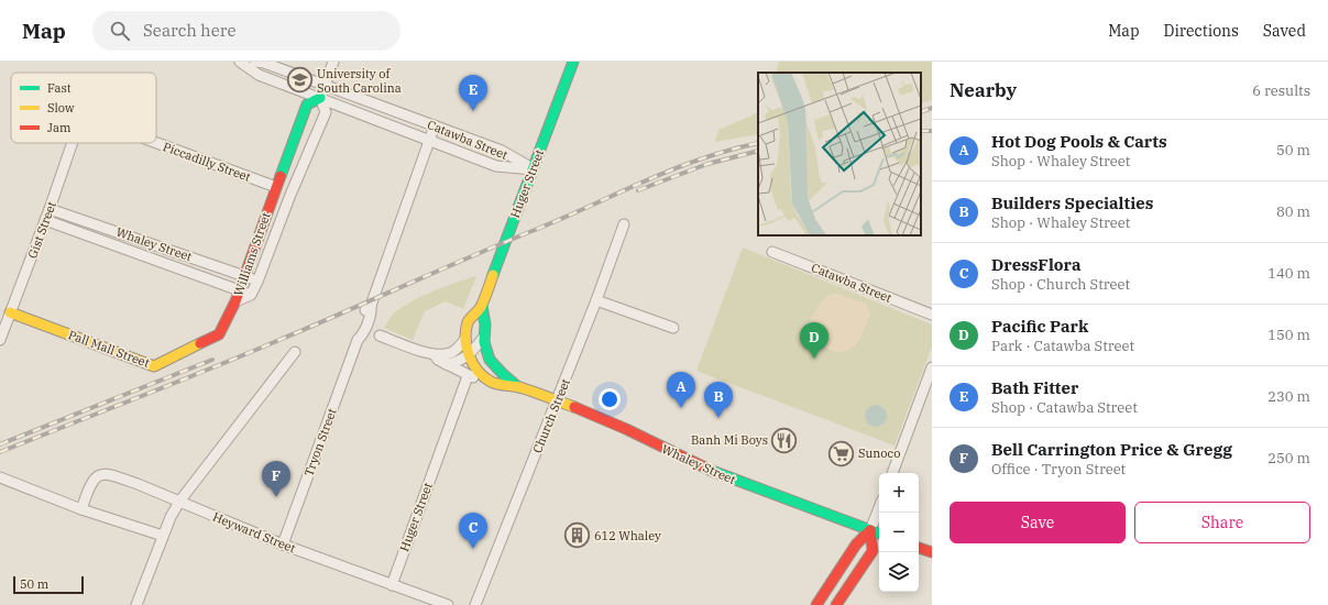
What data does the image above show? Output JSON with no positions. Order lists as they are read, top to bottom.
{
  "streets": {
    "main road": [
      "Huger Street",
      "Whaley Street",
      "Williams Street",
      "Pall Mall Street"
    ],
    "street": [
      "Catawba Street",
      "Piccadilly Street",
      "Gist Street",
      "Church Street",
      "Tryon Street",
      "Heyward Street"
    ]
  },
  "crossings": [
    ["Catawba Street", "Huger Street"],
    ["Catawba Street", "Williams Street"],
    ["Catawba Street", "Tryon Street"],
    ["Piccadilly Street", "Williams Street"],
    ["Huger Street", "Whaley Street"],
    ["Huger Street", "Heyward Street"],
    ["Gist Street", "Whaley Street"],
    ["Gist Street", "Pall Mall Street"],
    ["Whaley Street", "Williams Street"],
    ["Whaley Street", "Church Street"],
    ["Williams Street", "Pall Mall Street"],
    ["Tryon Street", "Heyward Street"]
  ],
  "places": {
    "school or university": ["University of South Carolina"],
    "restaurant": ["Banh Mi Boys"],
    "supermarket": ["Sunoco"],
    "building": ["612 Whaley"]
  },
  "legend": ["Fast", "Slow", "Jam"],
  "scale_bar": "50 m",
  "page": {
    "header": "Map",
    "search": "Search here",
    "nav": ["Map", "Directions", "Saved"],
    "heading": ["Nearby", "6 results"],
    "pins": [
      "E",
      "D",
      "A",
      "B",
      "F",
      "C"
    ],
    "list": [
      {
        "mark": "A",
        "name": "Hot Dog Pools & Carts",
        "note": "Shop · Whaley Street",
        "value": "50 m"
      },
      {
        "mark": "B",
        "name": "Builders Specialties",
        "note": "Shop · Whaley Street",
        "value": "80 m"
      },
      {
        "mark": "C",
        "name": "DressFlora",
        "note": "Shop · Church Street",
        "value": "140 m"
      },
      {
        "mark": "D",
        "name": "Pacific Park",
        "note": "Park · Catawba Street",
        "value": "150 m"
      },
      {
        "mark": "E",
        "name": "Bath Fitter",
        "note": "Shop · Catawba Street",
        "value": "230 m"
      },
      {
        "mark": "F",
        "name": "Bell Carrington Price & Gregg",
        "note": "Office · Tryon Street",
        "value": "250 m"
      }
    ],
    "map_buttons": ["+", "−"],
    "buttons": ["Save", "Share"],
    "scale": "50 m"
  }
}
